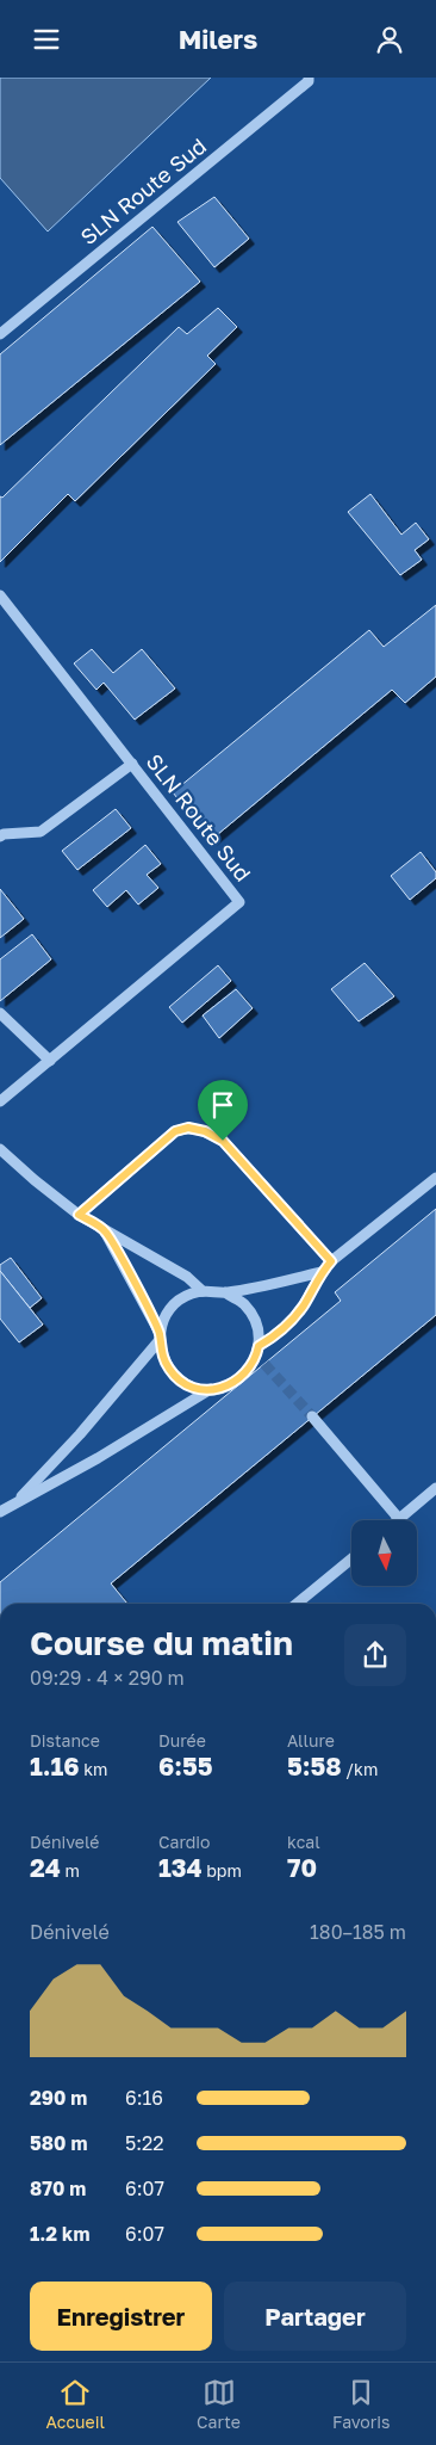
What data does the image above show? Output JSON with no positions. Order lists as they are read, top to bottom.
{
  "streets": {
    "lane": ["SLN Route Sud"]
  },
  "north": "bottom",
  "page": {
    "header": "Milers",
    "heading": ["Course du matin", "09:29 · 4 × 290 m"],
    "stats": [
      ["Distance", "1.16 km"],
      ["Durée", "6:55"],
      ["Allure", "5:58 /km"],
      ["Dénivelé", "24 m"],
      ["Cardio", "134 bpm"],
      ["kcal", "70"]
    ],
    "chart": ["Dénivelé", "180–185 m"],
    "list": [
      {
        "name": "290 m",
        "note": "6:16"
      },
      {
        "name": "580 m",
        "note": "5:22"
      },
      {
        "name": "870 m",
        "note": "6:07"
      },
      {
        "name": "1.2 km",
        "note": "6:07"
      }
    ],
    "buttons": ["Enregistrer", "Partager"],
    "tabs": ["Accueil", "Carte", "Favoris"]
  }
}
